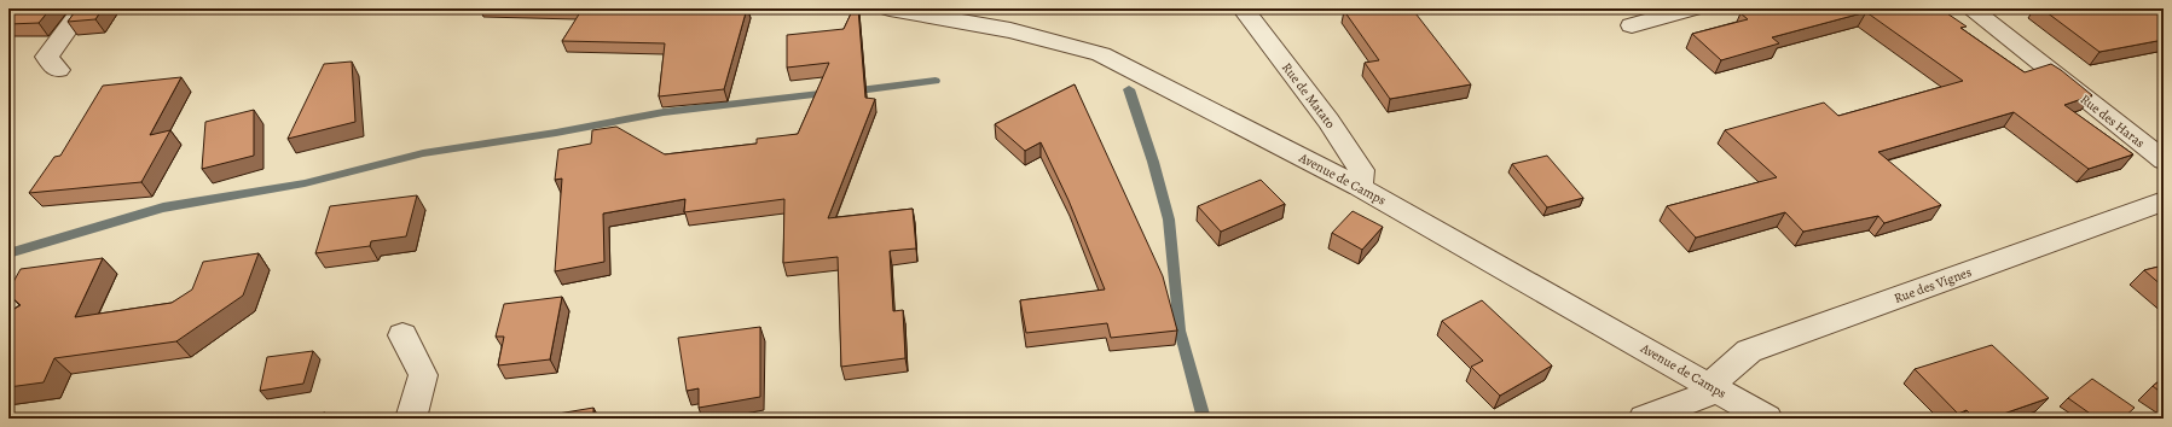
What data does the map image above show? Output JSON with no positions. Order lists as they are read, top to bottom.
{
  "streets": {
    "street": [
      "Rue de Matato",
      "Rue des Haras",
      "Avenue de Camps",
      "Rue des Vignes"
    ]
  },
  "crossings": [
    ["Rue de Matato", "Avenue de Camps"],
    ["Avenue de Camps", "Rue des Vignes"]
  ]
}
